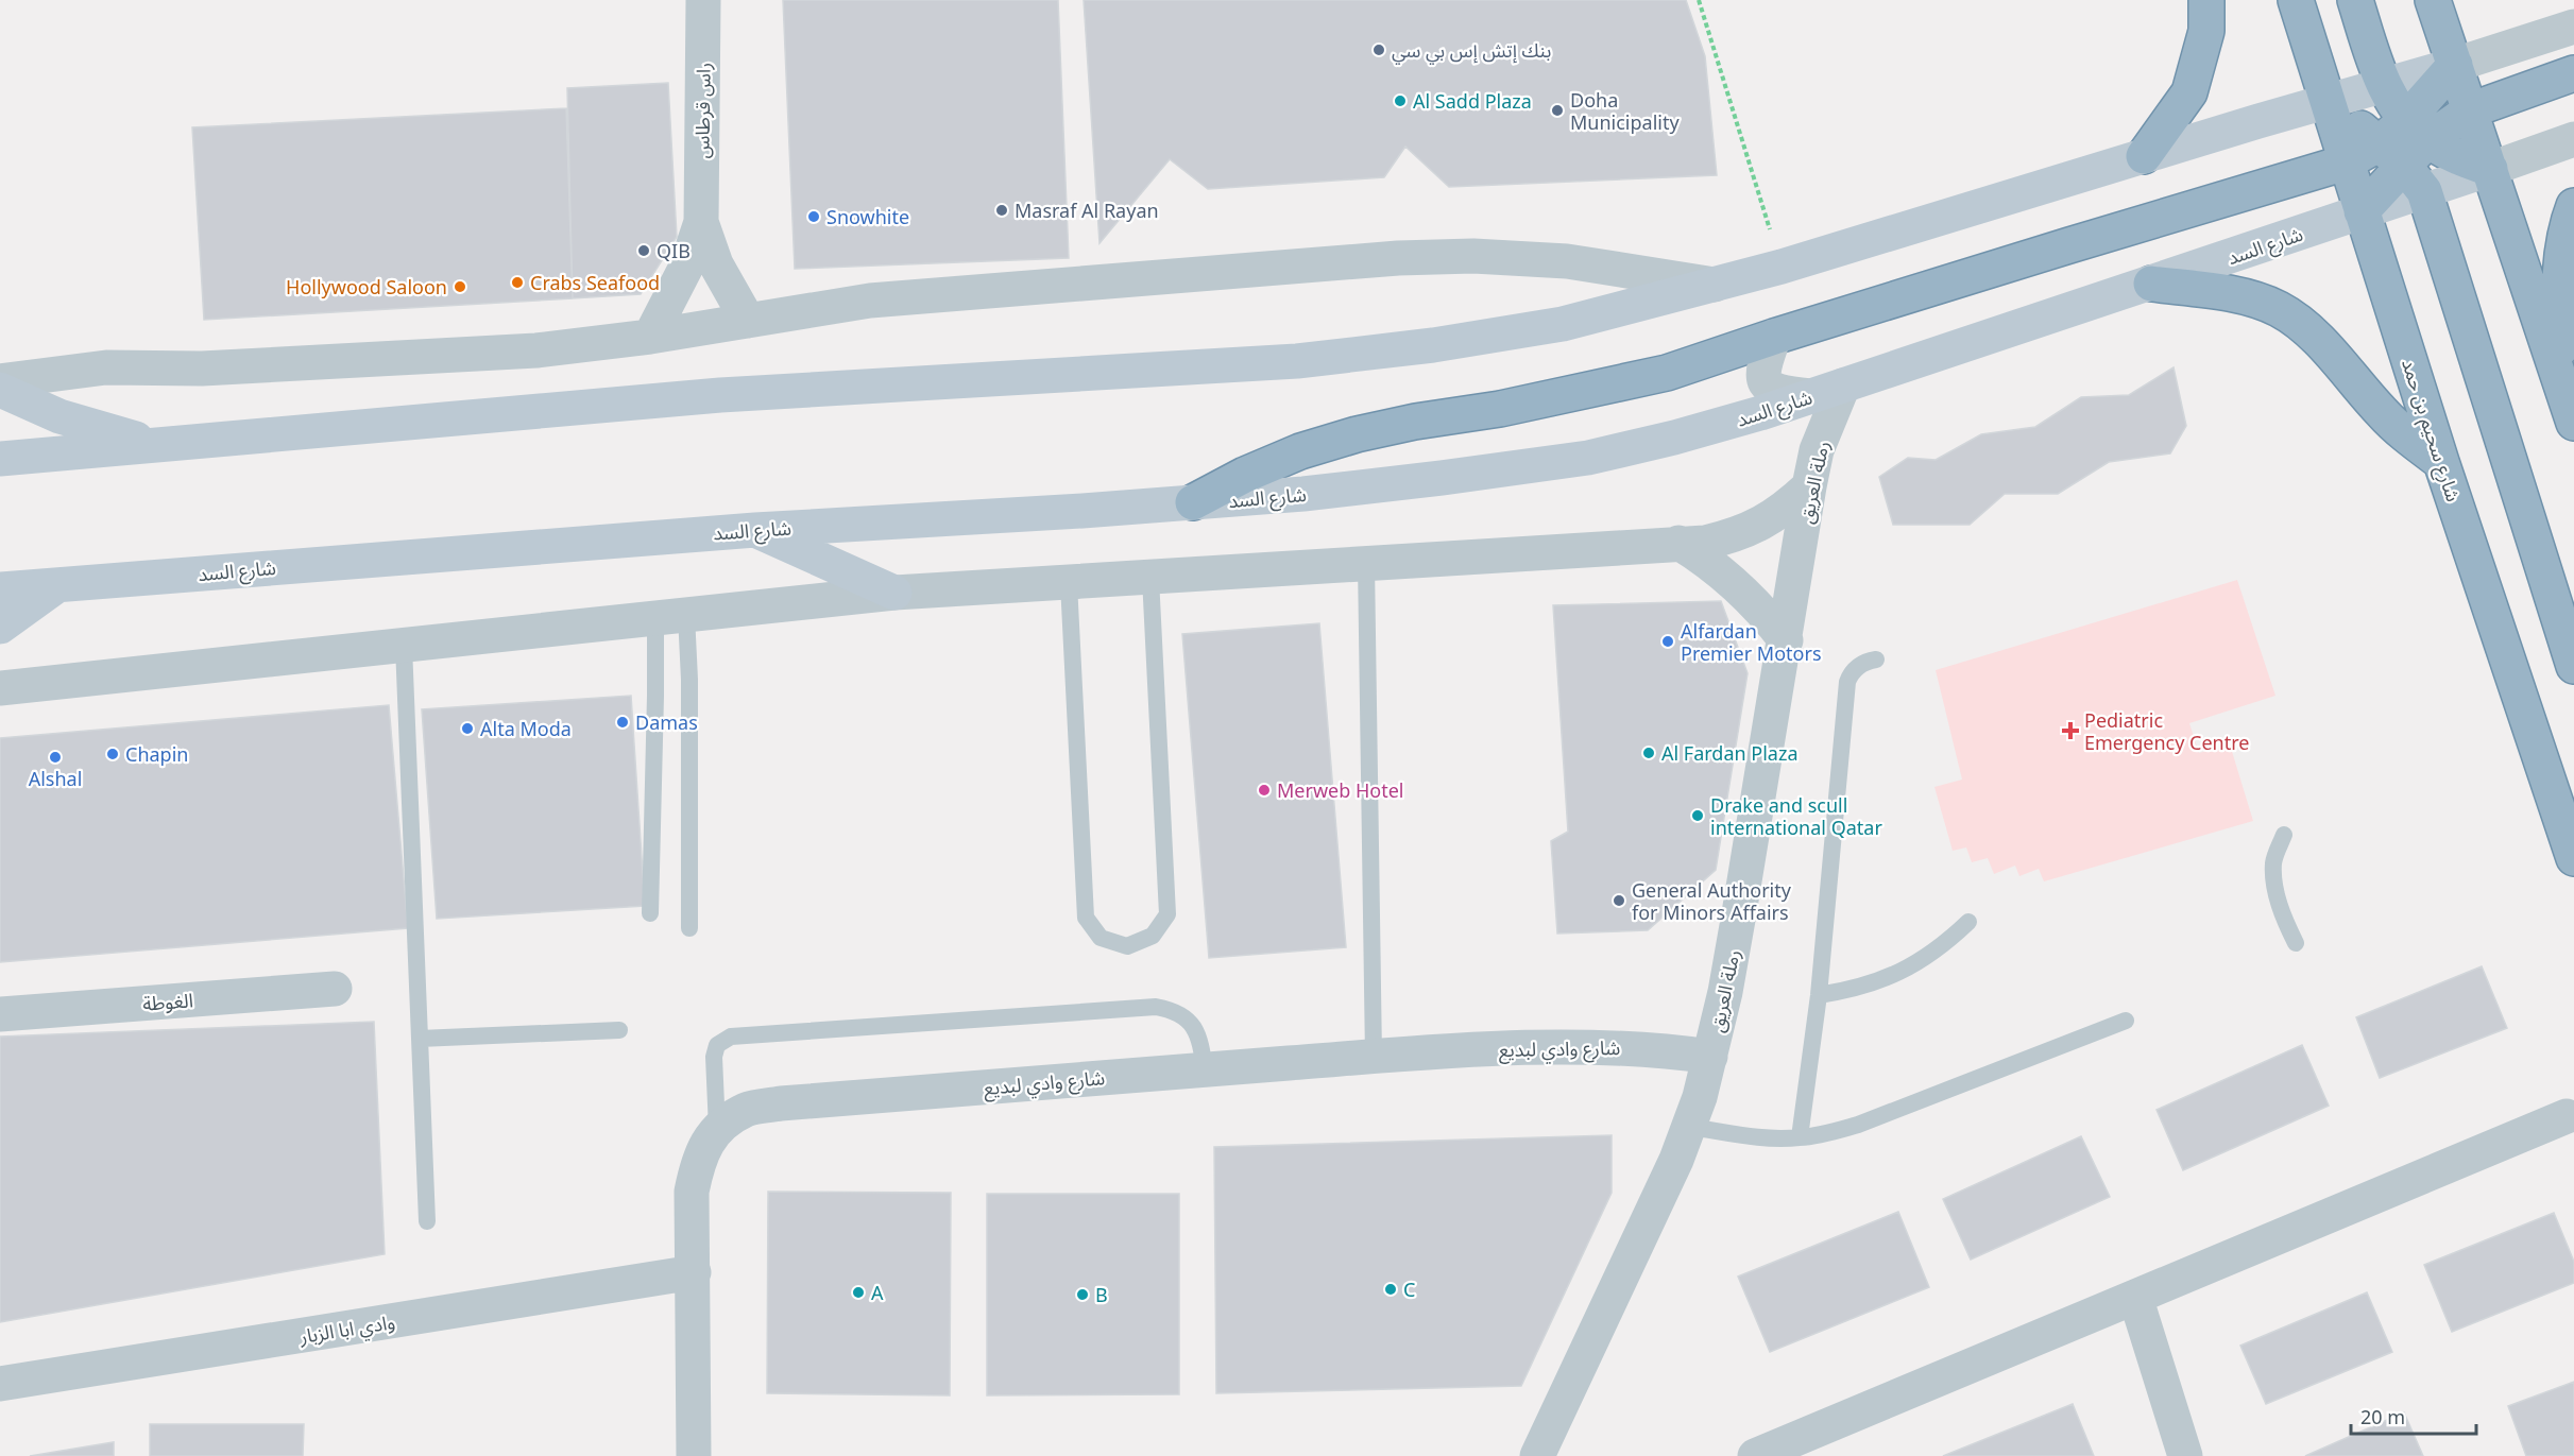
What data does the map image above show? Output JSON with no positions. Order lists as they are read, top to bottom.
{
  "streets": {
    "highway": ["شارع سحيم بن حمد"],
    "main road": ["شارع السد"],
    "street": [
      "راس قرطاس",
      "رملة العريق",
      "الغوطة",
      "شارع وادي لبديع",
      "وادي ابا الزبار"
    ]
  },
  "crossings": [
    ["شارع السد", "شارع سحيم بن حمد"],
    ["شارع السد", "رملة العريق"],
    ["رملة العريق", "شارع وادي لبديع"],
    ["شارع وادي لبديع", "وادي ابا الزبار"]
  ],
  "places": {
    "other": [
      "بنك إتش إس بي سي",
      "Al Sadd Plaza",
      "Doha Municipality",
      "Masraf Al Rayan",
      "Snowhite",
      "QIB",
      "Crabs Seafood",
      "Hollywood Saloon",
      "Alfardan Premier Motors",
      "Damas",
      "Alta Moda",
      "Al Fardan Plaza",
      "Chapin",
      "Alshal",
      "Merweb Hotel",
      "Drake and scull international Qatar",
      "General Authority for Minors Affairs",
      "C",
      "A",
      "B"
    ],
    "health": ["Pediatric Emergency Centre"]
  },
  "scale_bar": "20 m"
}
